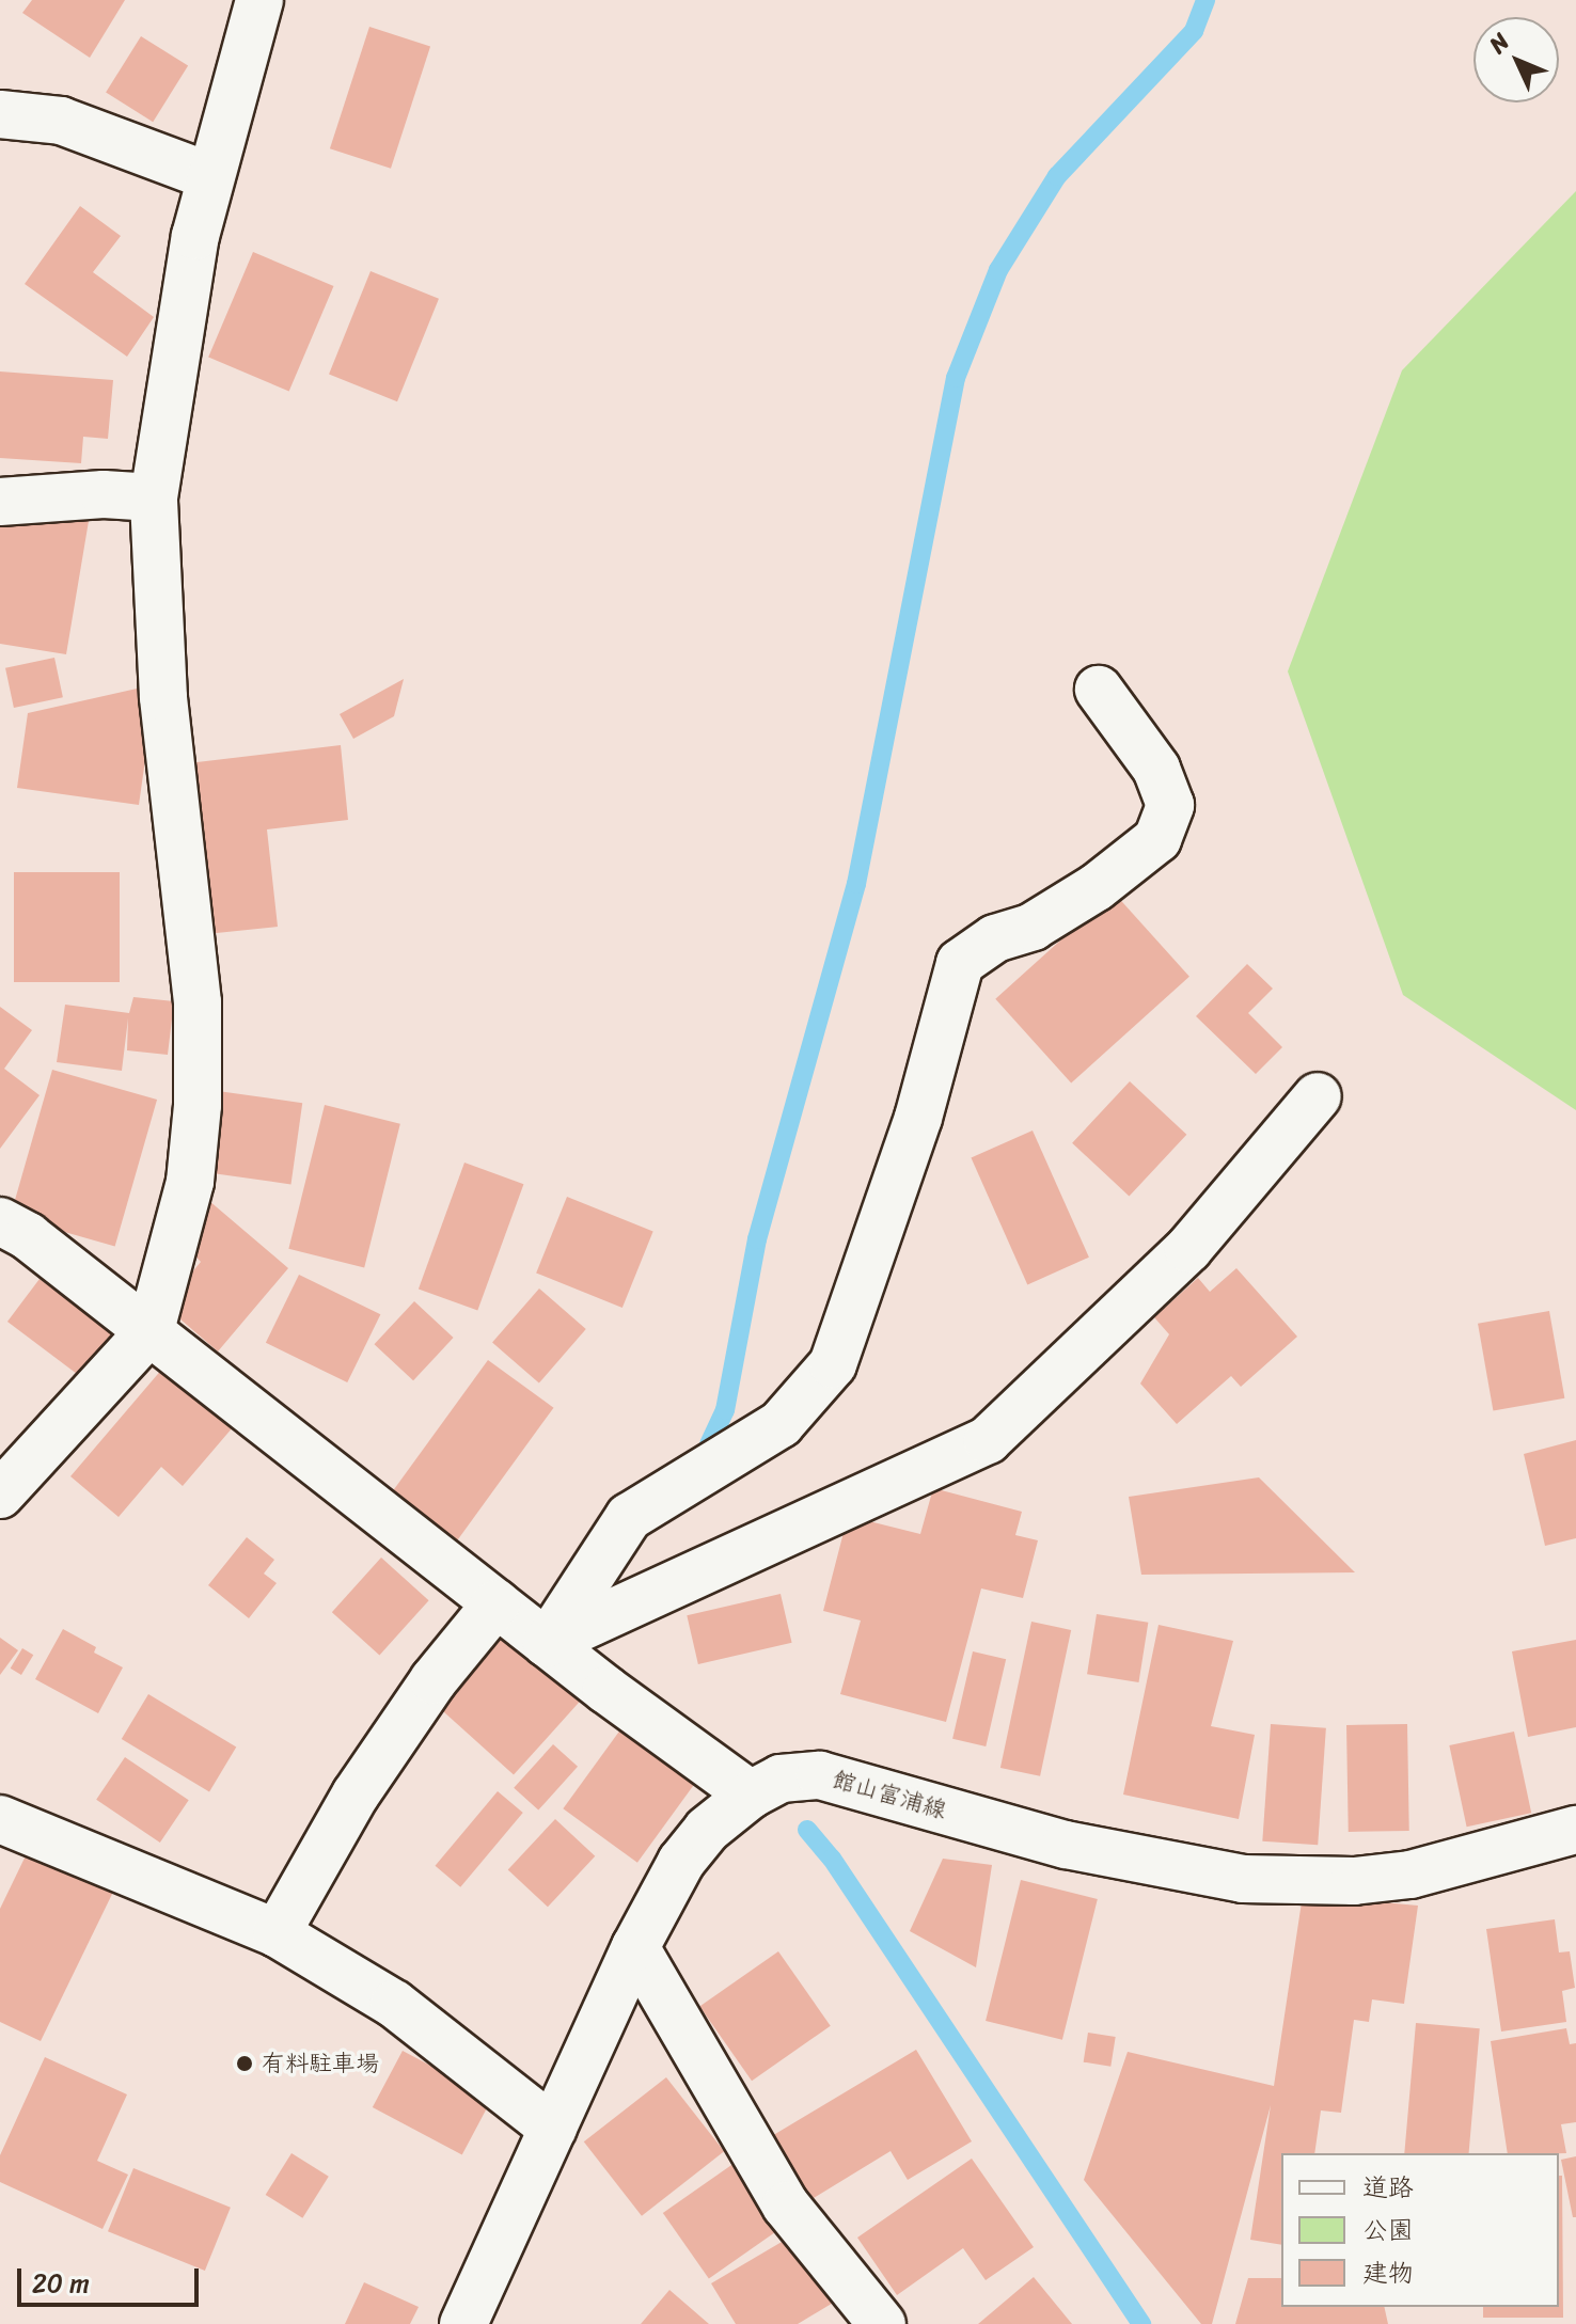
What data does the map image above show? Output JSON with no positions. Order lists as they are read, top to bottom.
{
  "streets": {
    "street": ["館山富浦線"]
  },
  "places": ["有料駐車場"],
  "legend": ["道路", "公園", "建物"],
  "scale_bar": "20 m",
  "north": "top left"
}
